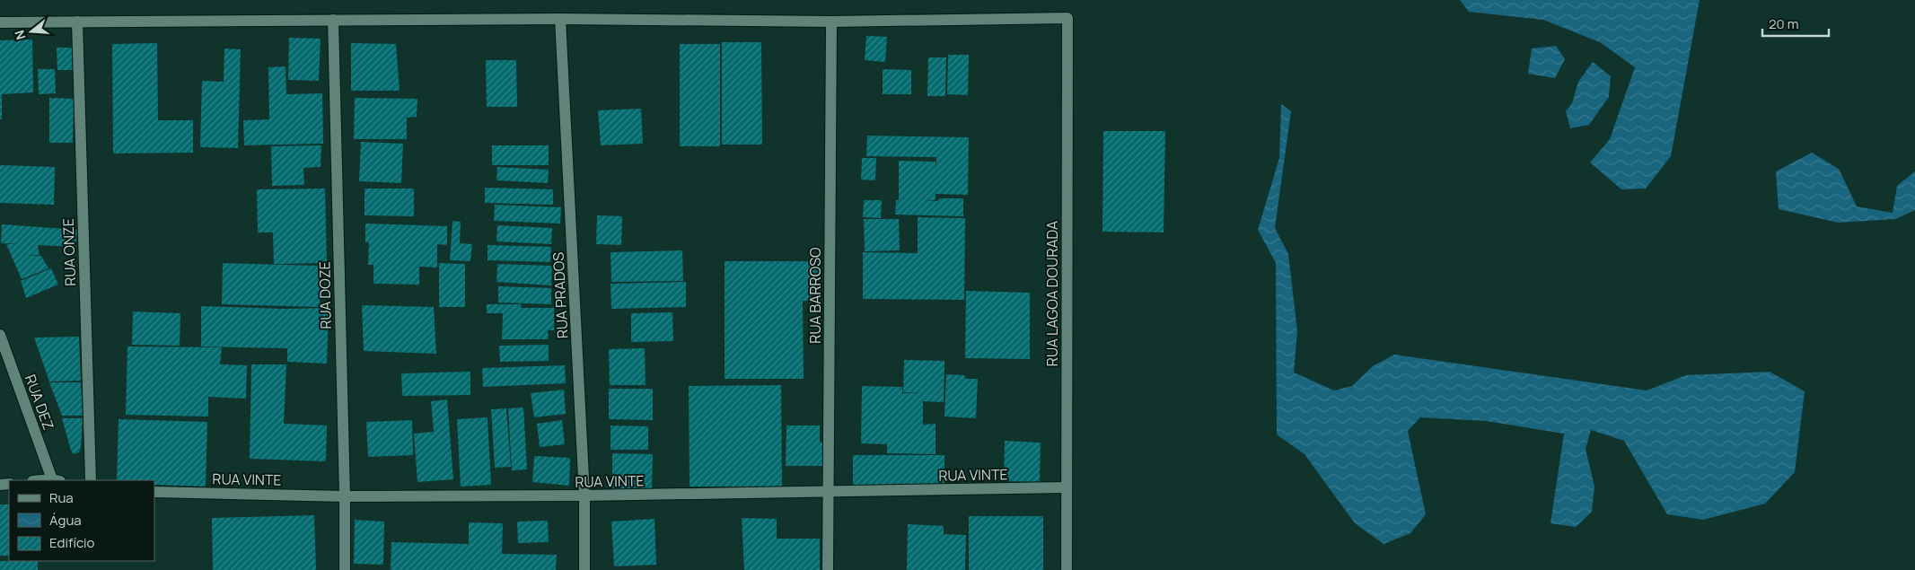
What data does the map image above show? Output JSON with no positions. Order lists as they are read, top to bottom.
{
  "streets": {
    "street": [
      "RUA ONZE",
      "RUA LAGOA DOURADA",
      "RUA DOZE",
      "RUA PRADOS",
      "RUA BARROSO",
      "RUA DEZ",
      "RUA VINTE"
    ]
  },
  "crossings": [
    ["RUA LAGOA DOURADA", "RUA BARROSO"],
    ["RUA LAGOA DOURADA", "RUA VINTE"],
    ["RUA DOZE", "RUA VINTE"],
    ["RUA PRADOS", "RUA VINTE"],
    ["RUA BARROSO", "RUA VINTE"]
  ],
  "legend": ["Rua", "Água", "Edifício"],
  "scale_bar": "20 m",
  "north": "left"
}
